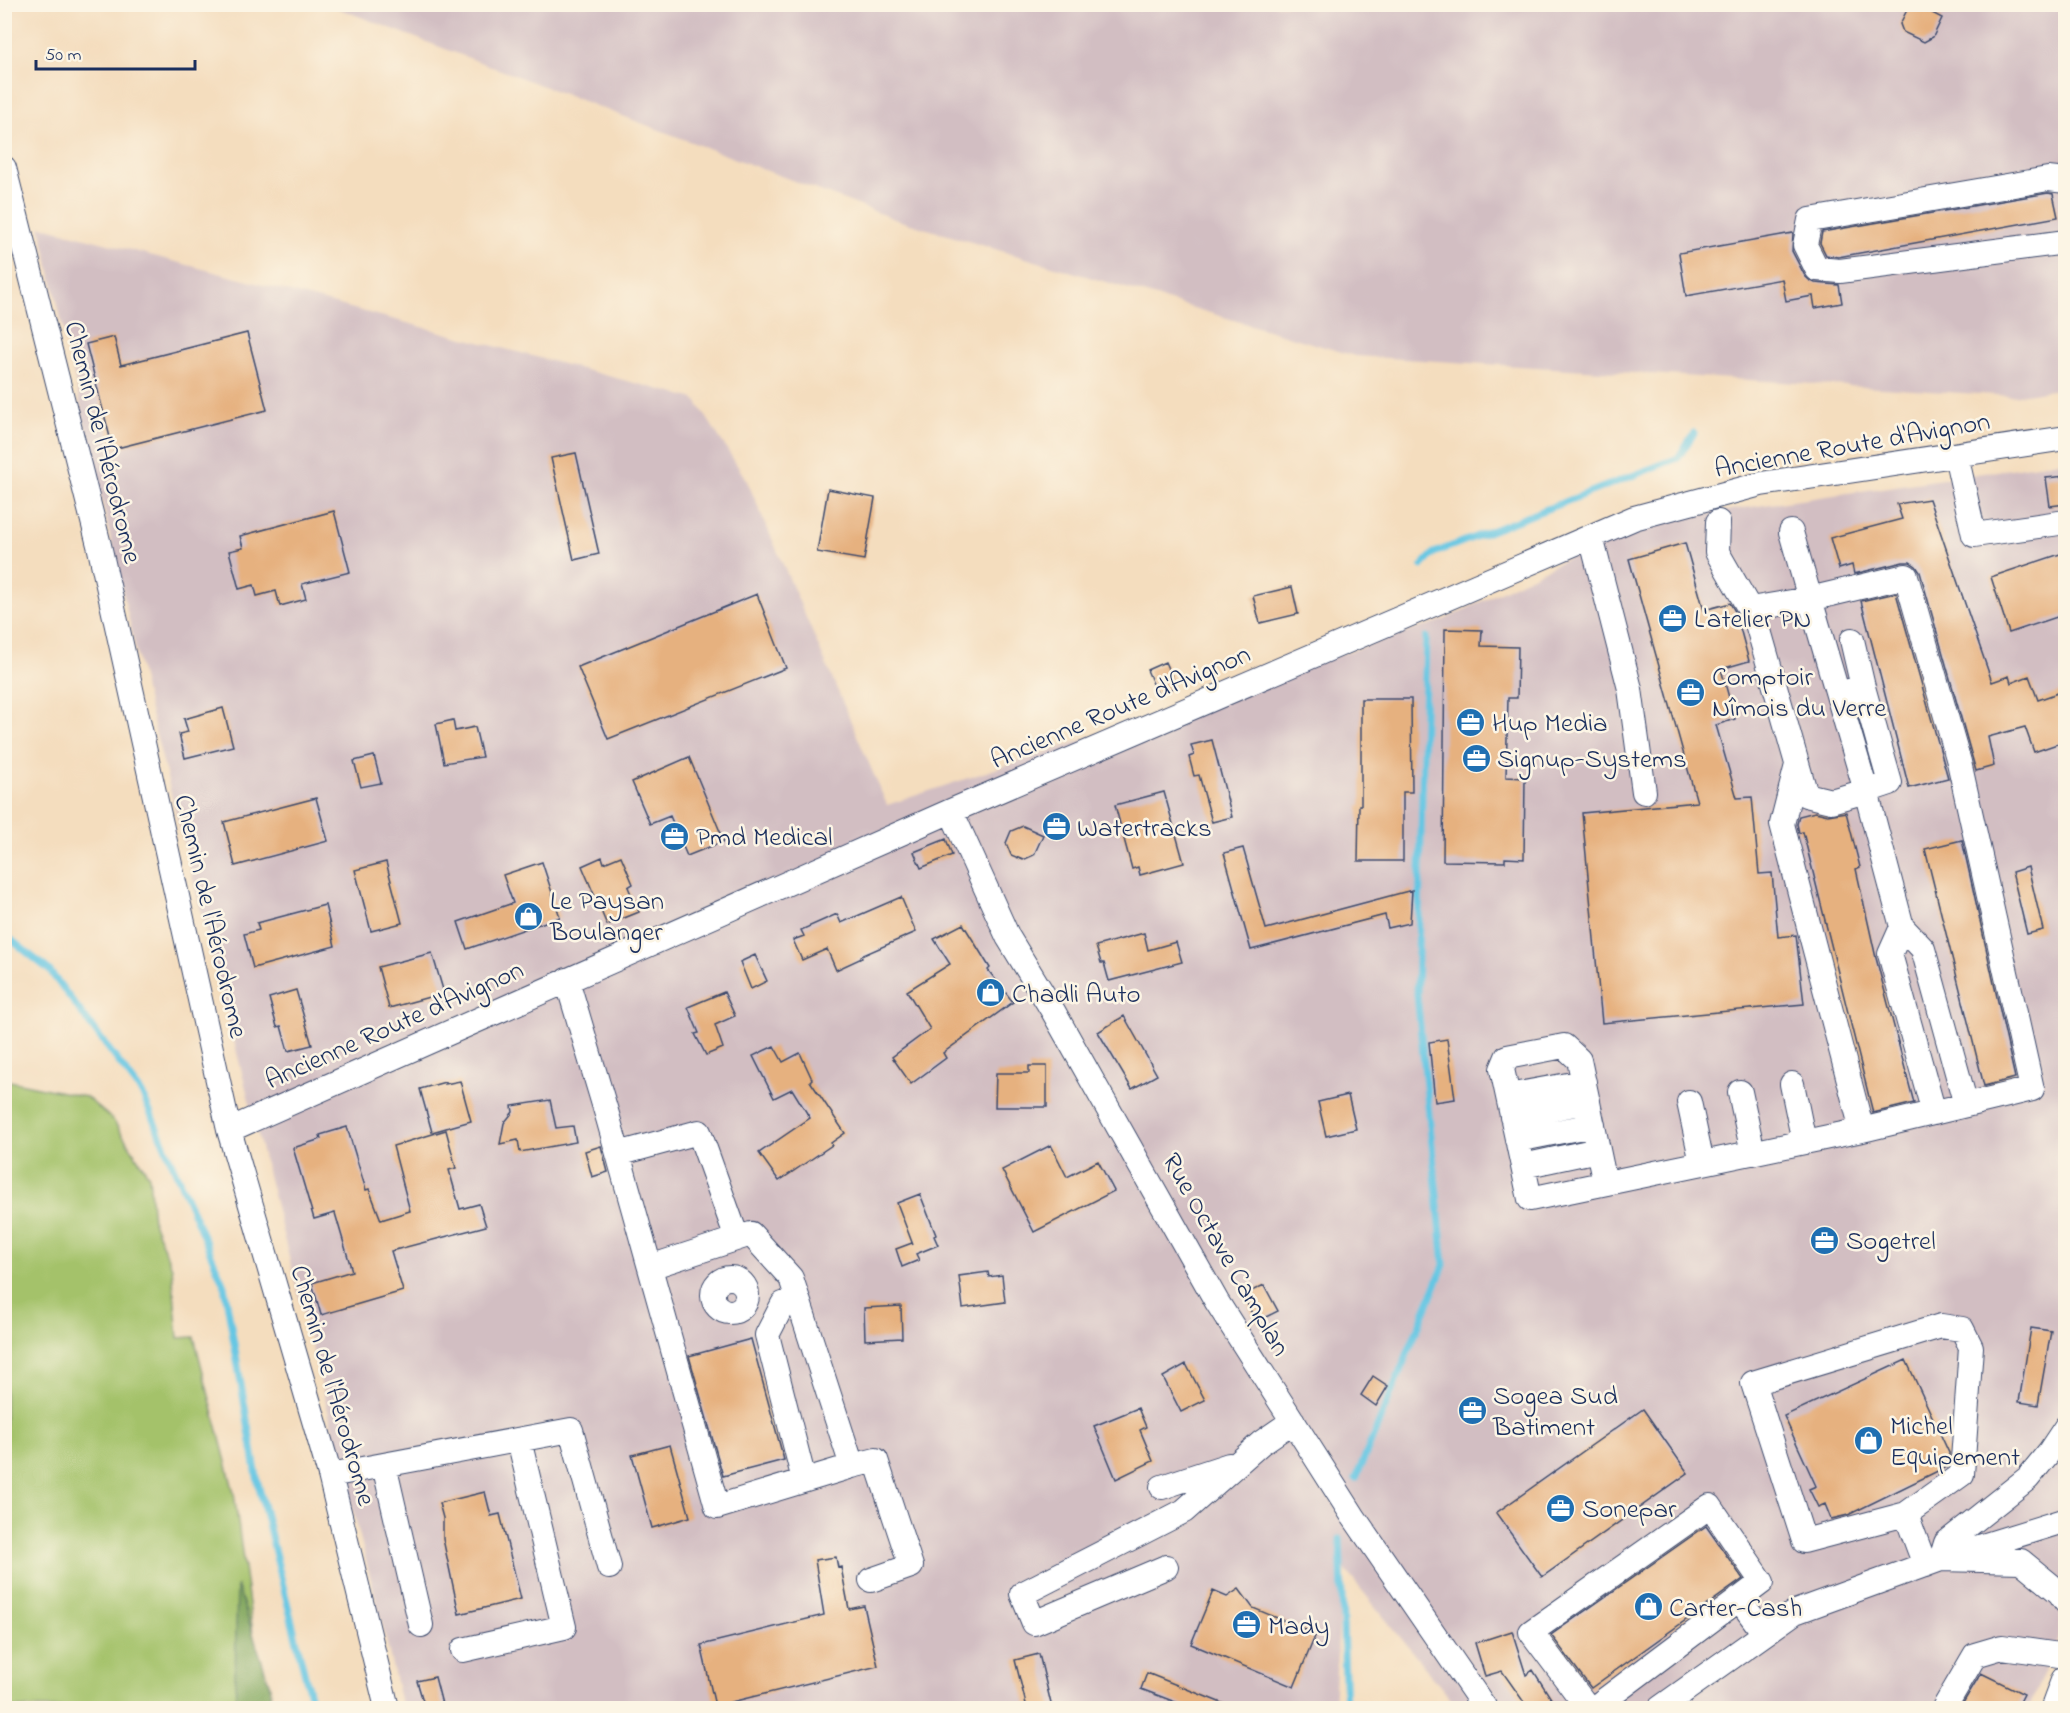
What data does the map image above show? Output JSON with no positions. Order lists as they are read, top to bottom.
{
  "streets": {
    "street": ["Chemin de l'Aérodrome", "Ancienne Route d'Avignon", "Rue Octave Camplan"]
  },
  "crossings": [
    ["Chemin de l'Aérodrome", "Ancienne Route d'Avignon"],
    ["Ancienne Route d'Avignon", "Rue Octave Camplan"]
  ],
  "places": {
    "office": [
      "L'atelier PN",
      "Comptoir Nîmois du Verre",
      "Hup Media",
      "Signup-Systems",
      "Watertracks",
      "Pmd Medical",
      "Sogetrel",
      "Sogea Sud Batiment",
      "Sonepar",
      "Mady"
    ],
    "shop": [
      "Le Paysan Boulanger",
      "Chadli Auto",
      "Michel Equipement",
      "Carter-Cash"
    ]
  },
  "scale_bar": "50 m"
}
